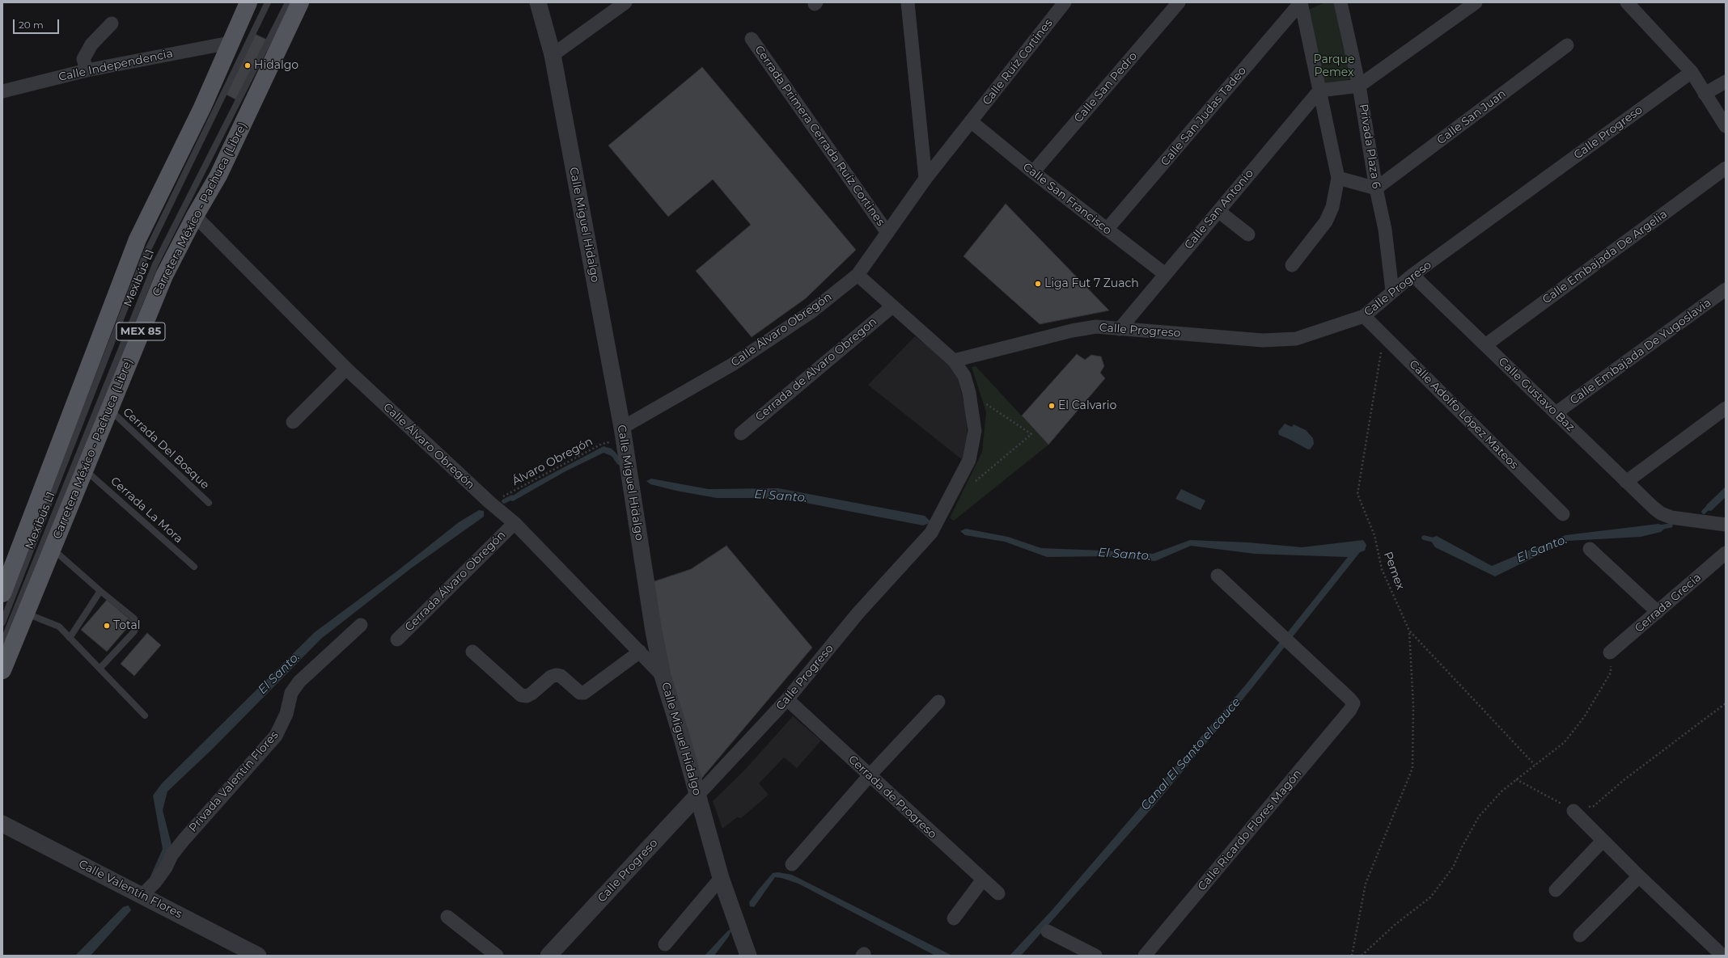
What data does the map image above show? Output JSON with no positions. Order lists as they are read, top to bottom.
{
  "streets": {
    "main road": ["Carretera México - Pachuca (Libre)", "MEX 85"],
    "street": [
      "Calle Ruíz Cortines",
      "Calle Independencia",
      "Calle San Pedro",
      "Calle San Judas Tadeo",
      "Calle San Juan",
      "Calle Progreso",
      "Cerrada Primera Cerrada Ruíz Cortines",
      "Privada Plaza 6",
      "Calle San Francisco",
      "Calle San Antonio",
      "Calle Miguel Hidalgo",
      "Calle Embajada De Argelia",
      "Calle Álvaro Obregón",
      "Calle Embajada De Yugoslavia",
      "Cerrada de Alvaro Obregon",
      "Calle Gustavo Baz",
      "Calle Adolfo López Mateos",
      "Cerrada Álvaro Obregón",
      "Cerrada Grecia",
      "Privada Valentín Flores",
      "Cerrada de Progreso",
      "Calle Ricardo Flores Magón",
      "Calle Valentín Flores"
    ],
    "lane": ["Mexibús L1", "Cerrada Del Bosque", "Cerrada La Mora"],
    "path": ["Álvaro Obregón", "Pemex"]
  },
  "crossings": [
    ["Calle Ruíz Cortines", "Calle San Francisco"],
    ["Calle Ruíz Cortines", "Calle Álvaro Obregón"],
    ["Calle Independencia", "MEX 85"],
    ["Calle San Pedro", "Calle San Francisco"],
    ["Calle San Judas Tadeo", "Calle San Francisco"],
    ["Calle San Juan", "Privada Plaza 6"],
    ["Calle Progreso", "Privada Plaza 6"],
    ["Calle Progreso", "Calle San Antonio"],
    ["Calle Progreso", "Calle Miguel Hidalgo"],
    ["Calle Progreso", "Calle Álvaro Obregón"],
    ["Calle Progreso", "Cerrada de Alvaro Obregon"],
    ["Calle Progreso", "Calle Gustavo Baz"],
    ["Calle Progreso", "Calle Adolfo López Mateos"],
    ["Calle Progreso", "Cerrada de Progreso"],
    ["Cerrada Primera Cerrada Ruíz Cortines", "Calle Álvaro Obregón"],
    ["Calle San Francisco", "Calle San Antonio"],
    ["Calle San Francisco", "Calle Álvaro Obregón"],
    ["Carretera México - Pachuca (Libre)", "Calle Álvaro Obregón"],
    ["Carretera México - Pachuca (Libre)", "Cerrada Del Bosque"],
    ["Carretera México - Pachuca (Libre)", "Cerrada La Mora"],
    ["Calle Miguel Hidalgo", "Calle Álvaro Obregón"],
    ["Calle Miguel Hidalgo", "Álvaro Obregón"],
    ["Calle Embajada De Argelia", "Calle Gustavo Baz"],
    ["Calle Álvaro Obregón", "Álvaro Obregón"],
    ["Calle Álvaro Obregón", "Cerrada Álvaro Obregón"],
    ["Calle Embajada De Yugoslavia", "Calle Gustavo Baz"],
    ["Calle Adolfo López Mateos", "Pemex"],
    ["Privada Valentín Flores", "Calle Valentín Flores"]
  ],
  "water": ["El Santo.", "Canal El Santo el cauce"],
  "parks": ["Parque Pemex"],
  "places": [
    "Hidalgo",
    "Liga Fut 7 Zuach",
    "El Calvario",
    "Total"
  ],
  "scale_bar": "20 m"
}
